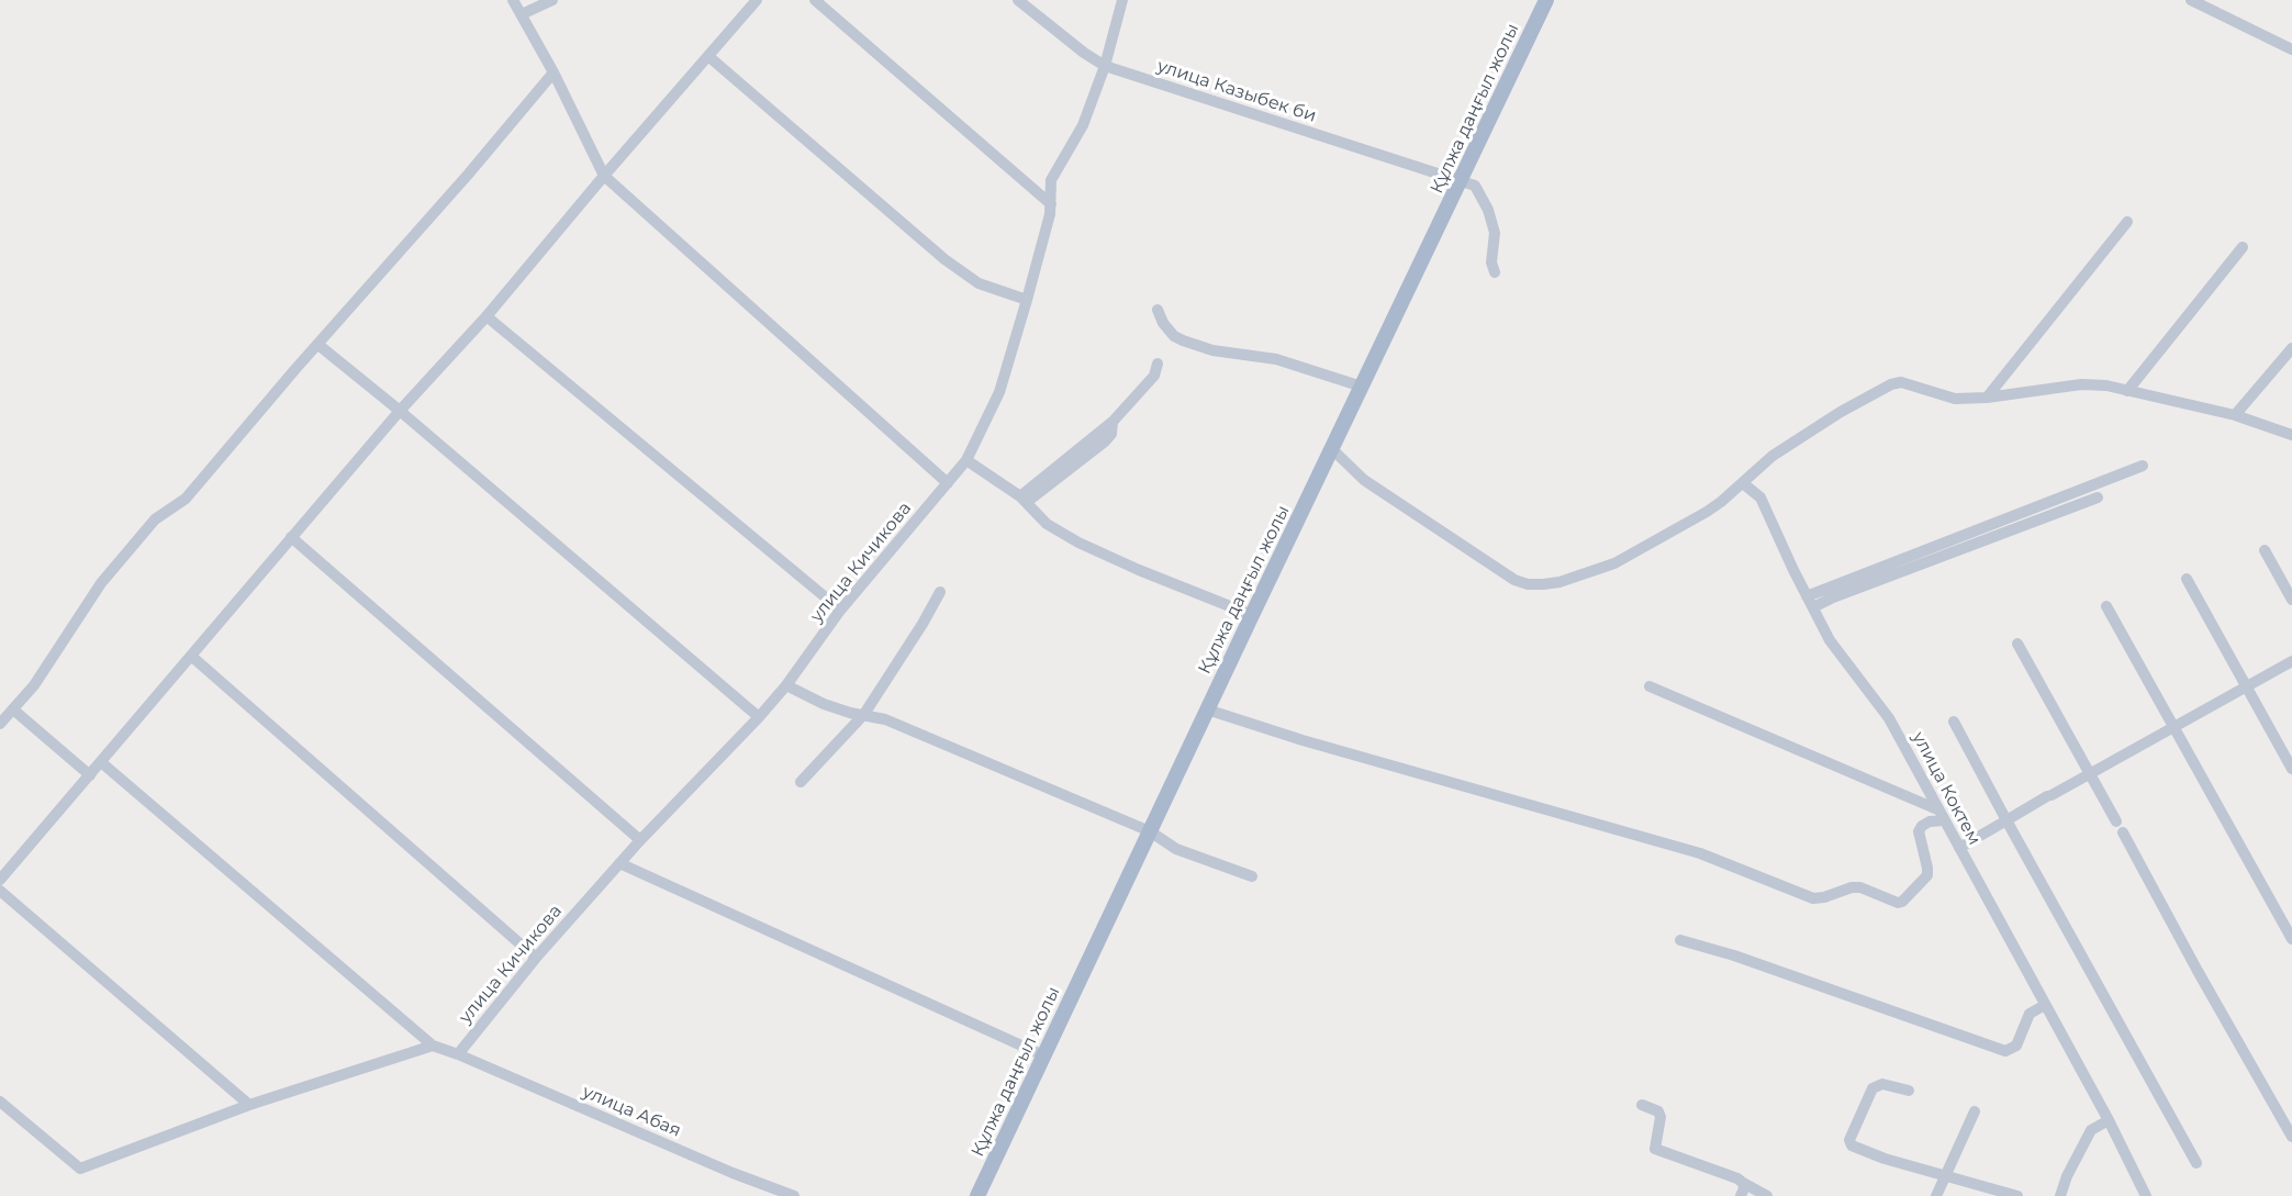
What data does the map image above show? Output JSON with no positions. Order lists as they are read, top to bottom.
{
  "streets": {
    "main road": ["Құлжа даңғыл жолы"],
    "street": [
      "улица Казыбек би",
      "улица Кичикова",
      "улица Коктем",
      "улица Абая"
    ]
  },
  "crossings": [
    ["улица Казыбек би", "Құлжа даңғыл жолы"],
    ["улица Казыбек би", "улица Кичикова"],
    ["улица Кичикова", "улица Абая"]
  ]
}
